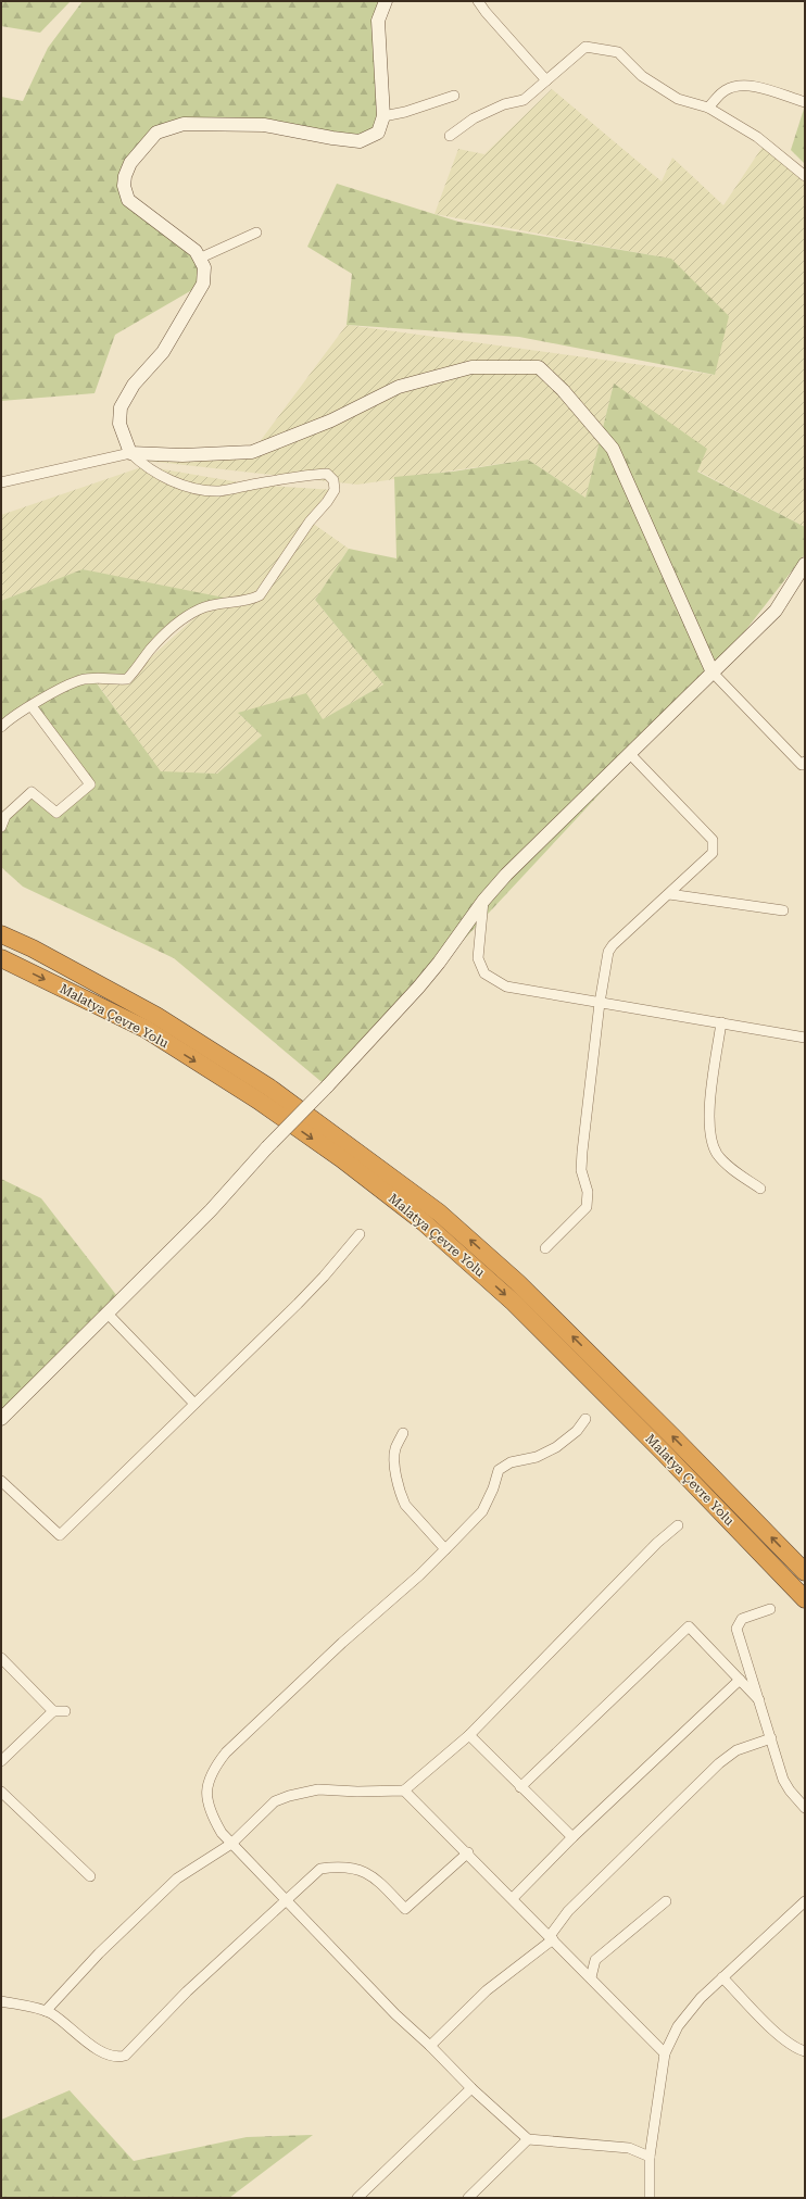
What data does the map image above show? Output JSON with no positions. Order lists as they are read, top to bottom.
{
  "streets": {
    "highway": ["Malatya Çevre Yolu"]
  }
}
